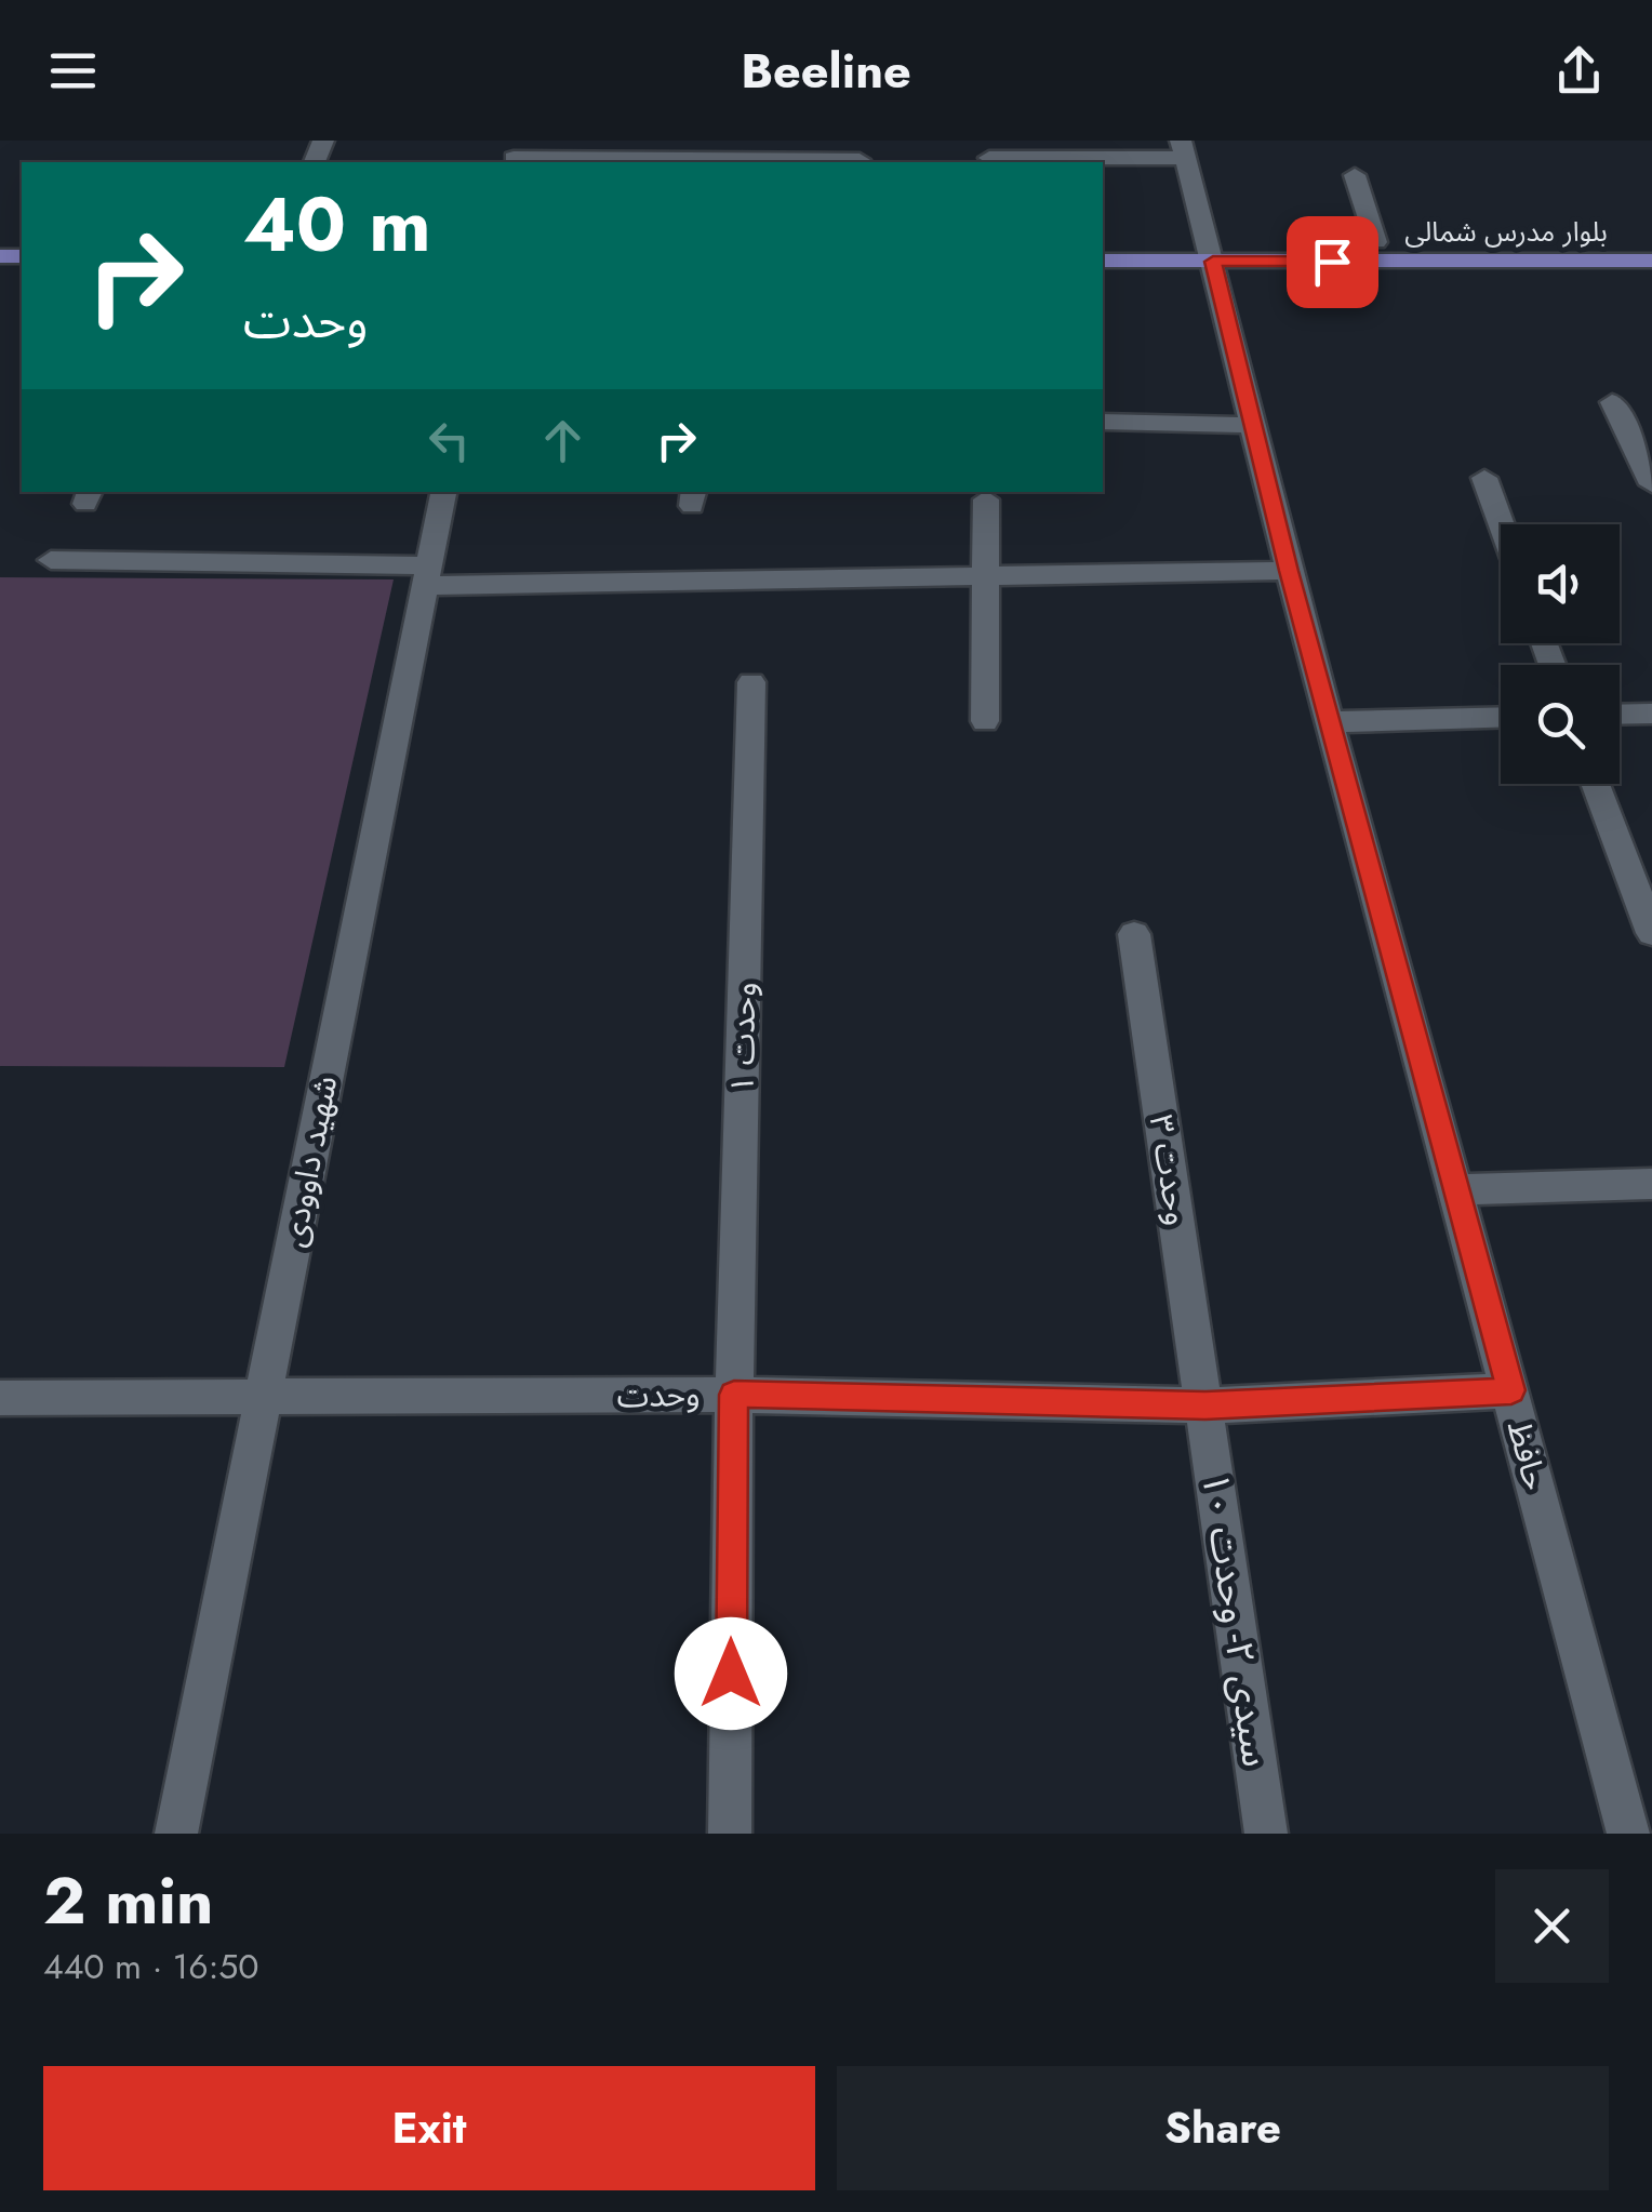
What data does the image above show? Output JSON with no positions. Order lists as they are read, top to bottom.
{
  "streets": {
    "main road": ["بلوار مدرس شمالی"],
    "street": [
      "وحدت ۱",
      "شهید داوودی",
      "وحدت ۳",
      "وحدت",
      "حافظ",
      "سیدی ۲- وحدت ۱۰"
    ]
  },
  "crossings": [
    ["بلوار مدرس شمالی", "حافظ"],
    ["وحدت ۱", "وحدت"],
    ["شهید داوودی", "وحدت"],
    ["وحدت ۳", "وحدت"],
    ["وحدت ۳", "سیدی ۲- وحدت ۱۰"],
    ["وحدت", "حافظ"],
    ["وحدت", "سیدی ۲- وحدت ۱۰"]
  ],
  "page": {
    "header": "Beeline",
    "turn": ["40 m", "وحدت"],
    "heading": ["2 min", "440 m · 16:50"],
    "buttons": ["Exit", "Share"]
  }
}
